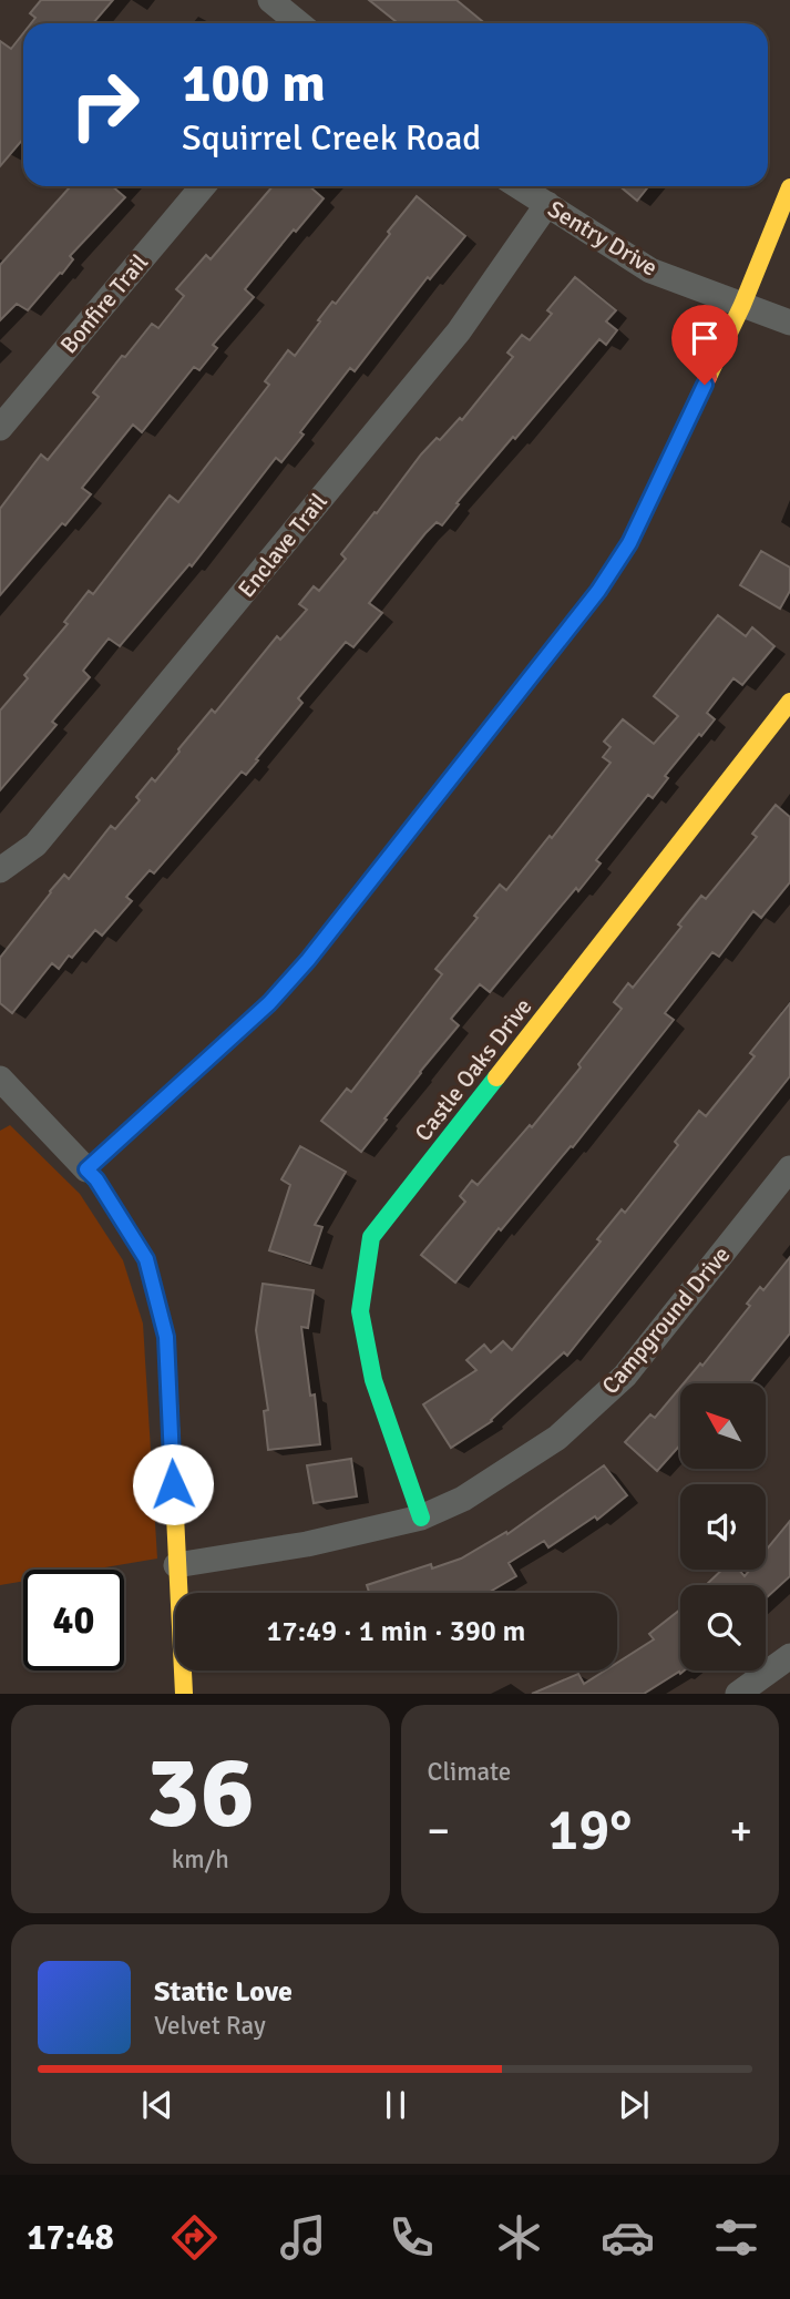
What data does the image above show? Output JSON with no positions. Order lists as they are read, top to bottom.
{
  "streets": {
    "street": [
      "Sentry Drive",
      "Bonfire Trail",
      "Enclave Trail",
      "Castle Oaks Drive",
      "Campground Drive"
    ]
  },
  "crossings": [
    ["Sentry Drive", "Enclave Trail"],
    ["Castle Oaks Drive", "Campground Drive"]
  ],
  "north": "top left",
  "page": {
    "turn": ["100 m", "Squirrel Creek Road"],
    "limit": "40",
    "trip": "17:49 · 1 min · 390 m",
    "tile": [
      ["36", "km/h"],
      "Climate"
    ],
    "heat": ["−", "19°", "+"],
    "song": ["Static Love", "Velvet Ray"],
    "tabs": "17:48"
  }
}
